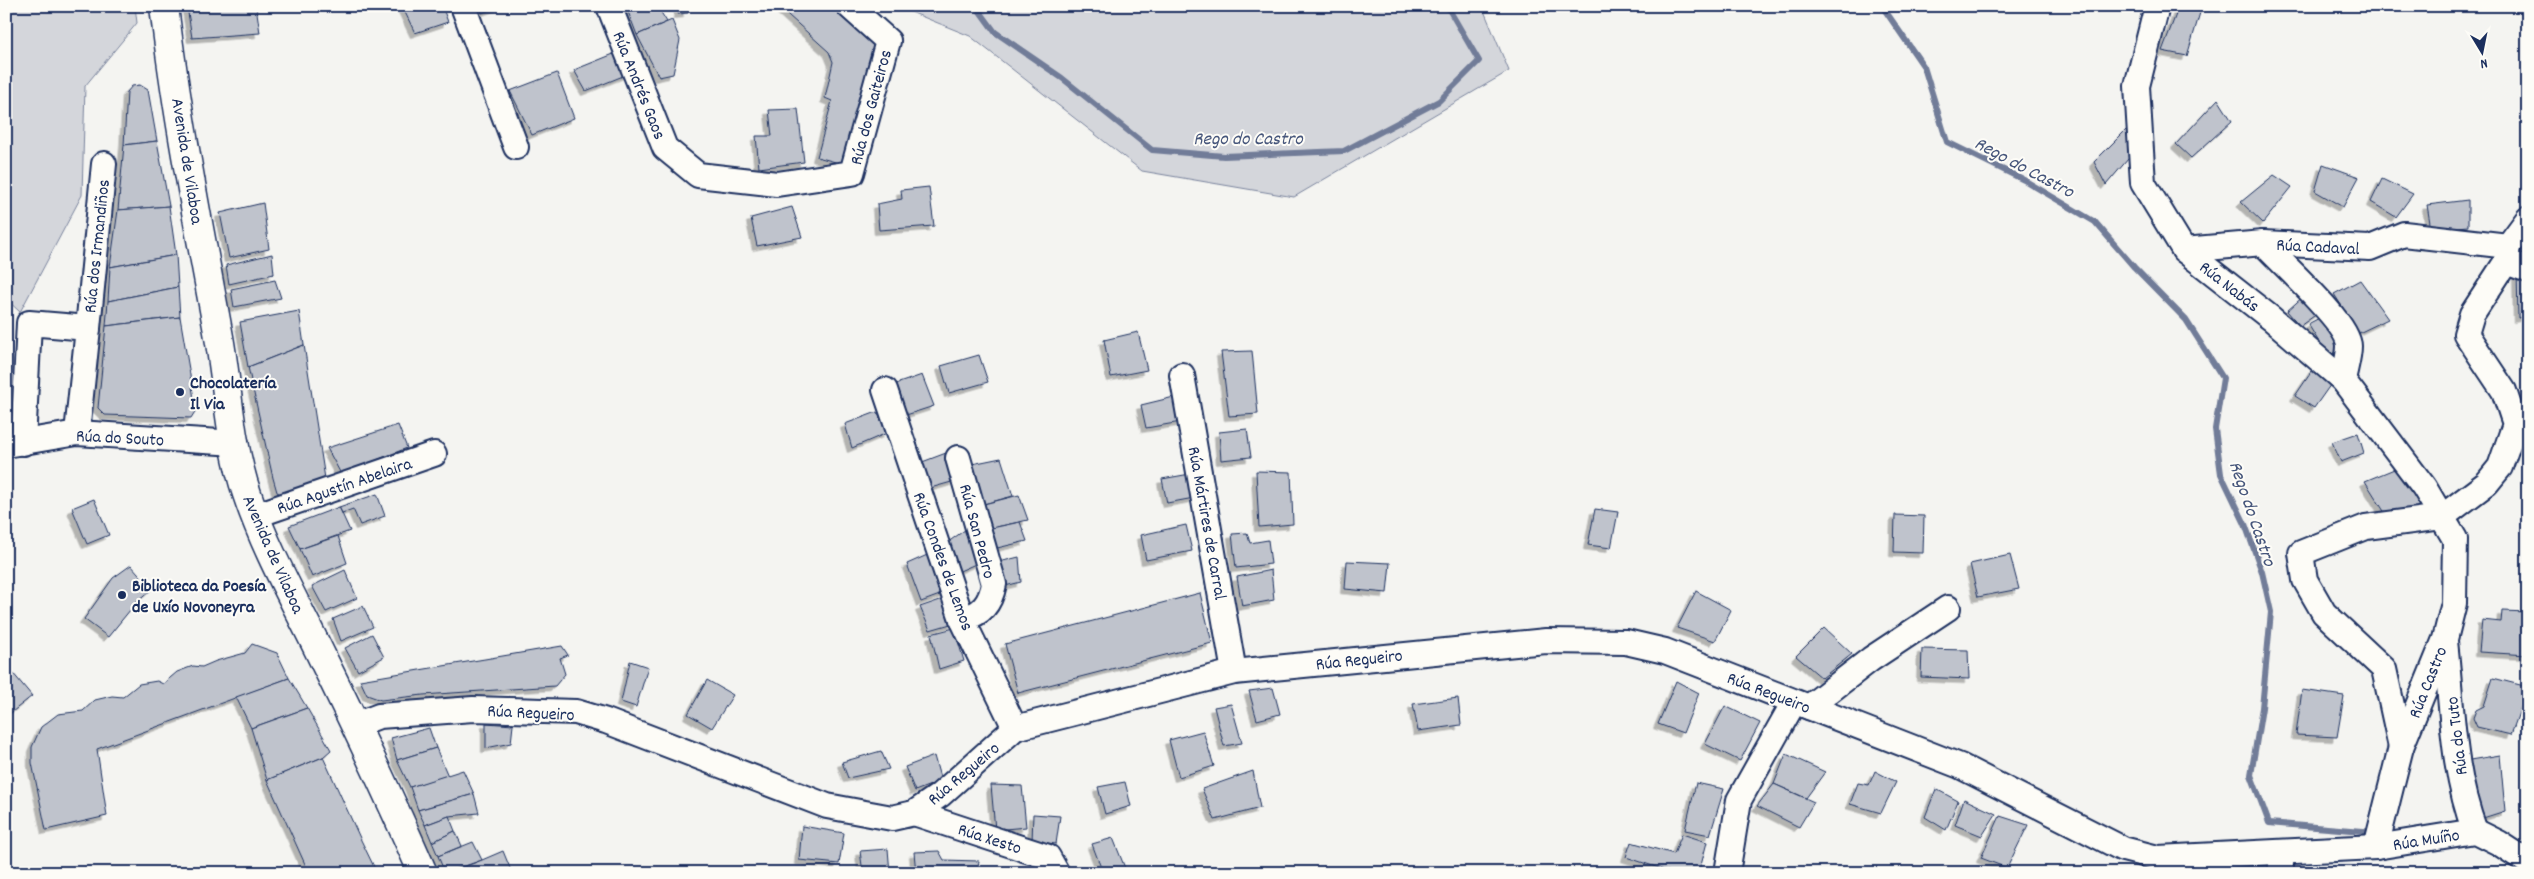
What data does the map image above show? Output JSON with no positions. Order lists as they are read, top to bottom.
{
  "streets": {
    "highway": ["Avenida de Vilaboa"],
    "street": [
      "Rúa Andrés Gaos",
      "Rúa dos Gaiteiros",
      "Rúa dos Irmandiños",
      "Rúa Cadaval",
      "Rúa Nabás",
      "Rúa do Souto",
      "Rúa Agustín Abelaira",
      "Rúa Mártires de Carral",
      "Rúa San Pedro",
      "Rúa Condes de Lemos",
      "Rúa Regueiro",
      "Rúa Castro",
      "Rúa do Tuto",
      "Rúa Xesto",
      "Rúa Muíño"
    ]
  },
  "crossings": [
    ["Rúa Andrés Gaos", "Rúa dos Gaiteiros"],
    ["Avenida de Vilaboa", "Rúa do Souto"],
    ["Avenida de Vilaboa", "Rúa Agustín Abelaira"],
    ["Avenida de Vilaboa", "Rúa Regueiro"],
    ["Rúa dos Irmandiños", "Rúa do Souto"],
    ["Rúa Cadaval", "Rúa Nabás"],
    ["Rúa Nabás", "Rúa Castro"],
    ["Rúa Mártires de Carral", "Rúa Regueiro"],
    ["Rúa San Pedro", "Rúa Condes de Lemos"],
    ["Rúa Condes de Lemos", "Rúa Regueiro"],
    ["Rúa Regueiro", "Rúa Castro"],
    ["Rúa Regueiro", "Rúa Xesto"],
    ["Rúa Regueiro", "Rúa Muíño"],
    ["Rúa Castro", "Rúa do Tuto"],
    ["Rúa Castro", "Rúa Muíño"],
    ["Rúa do Tuto", "Rúa Muíño"]
  ],
  "water": ["Rego do Castro"],
  "places": ["Chocolatería Il Via", "Biblioteca da Poesía de Uxío Novoneyra"],
  "north": "bottom"
}
